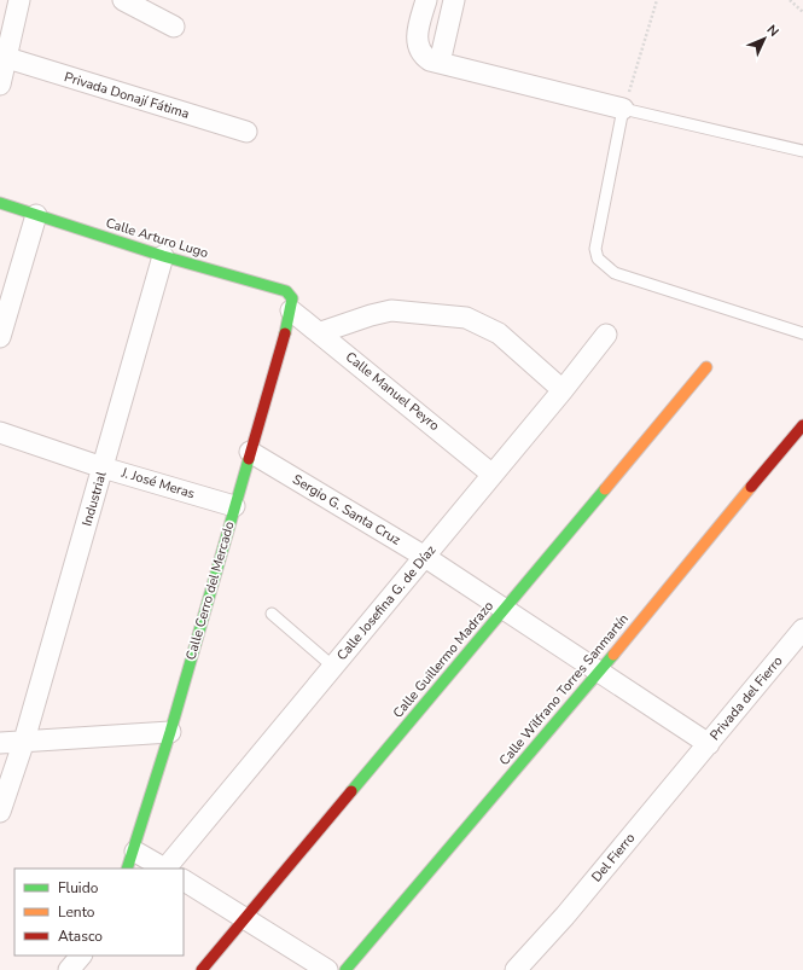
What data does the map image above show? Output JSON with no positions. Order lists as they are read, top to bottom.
{
  "streets": {
    "street": [
      "Privada Donají Fátima",
      "Calle Arturo Lugo",
      "Calle Manuel Peyro",
      "J. José Meras",
      "Industrial",
      "Sergio G. Santa Cruz",
      "Calle Cerro del Mercado",
      "Calle Josefina G. de Díaz",
      "Calle Guillermo Madrazo",
      "Calle Wilfrano Torres Sanmartín",
      "Privada del Fierro",
      "Del Fierro"
    ]
  },
  "crossings": [
    ["Calle Arturo Lugo", "Calle Manuel Peyro"],
    ["Calle Arturo Lugo", "Industrial"],
    ["Calle Arturo Lugo", "Calle Cerro del Mercado"],
    ["Calle Manuel Peyro", "Calle Cerro del Mercado"],
    ["Calle Manuel Peyro", "Calle Josefina G. de Díaz"],
    ["J. José Meras", "Industrial"],
    ["J. José Meras", "Calle Cerro del Mercado"],
    ["Sergio G. Santa Cruz", "Calle Cerro del Mercado"],
    ["Sergio G. Santa Cruz", "Calle Josefina G. de Díaz"],
    ["Sergio G. Santa Cruz", "Calle Guillermo Madrazo"],
    ["Sergio G. Santa Cruz", "Calle Wilfrano Torres Sanmartín"],
    ["Sergio G. Santa Cruz", "Privada del Fierro"],
    ["Sergio G. Santa Cruz", "Del Fierro"],
    ["Privada del Fierro", "Del Fierro"]
  ],
  "legend": ["Fluido", "Lento", "Atasco"],
  "north": "top right"
}
